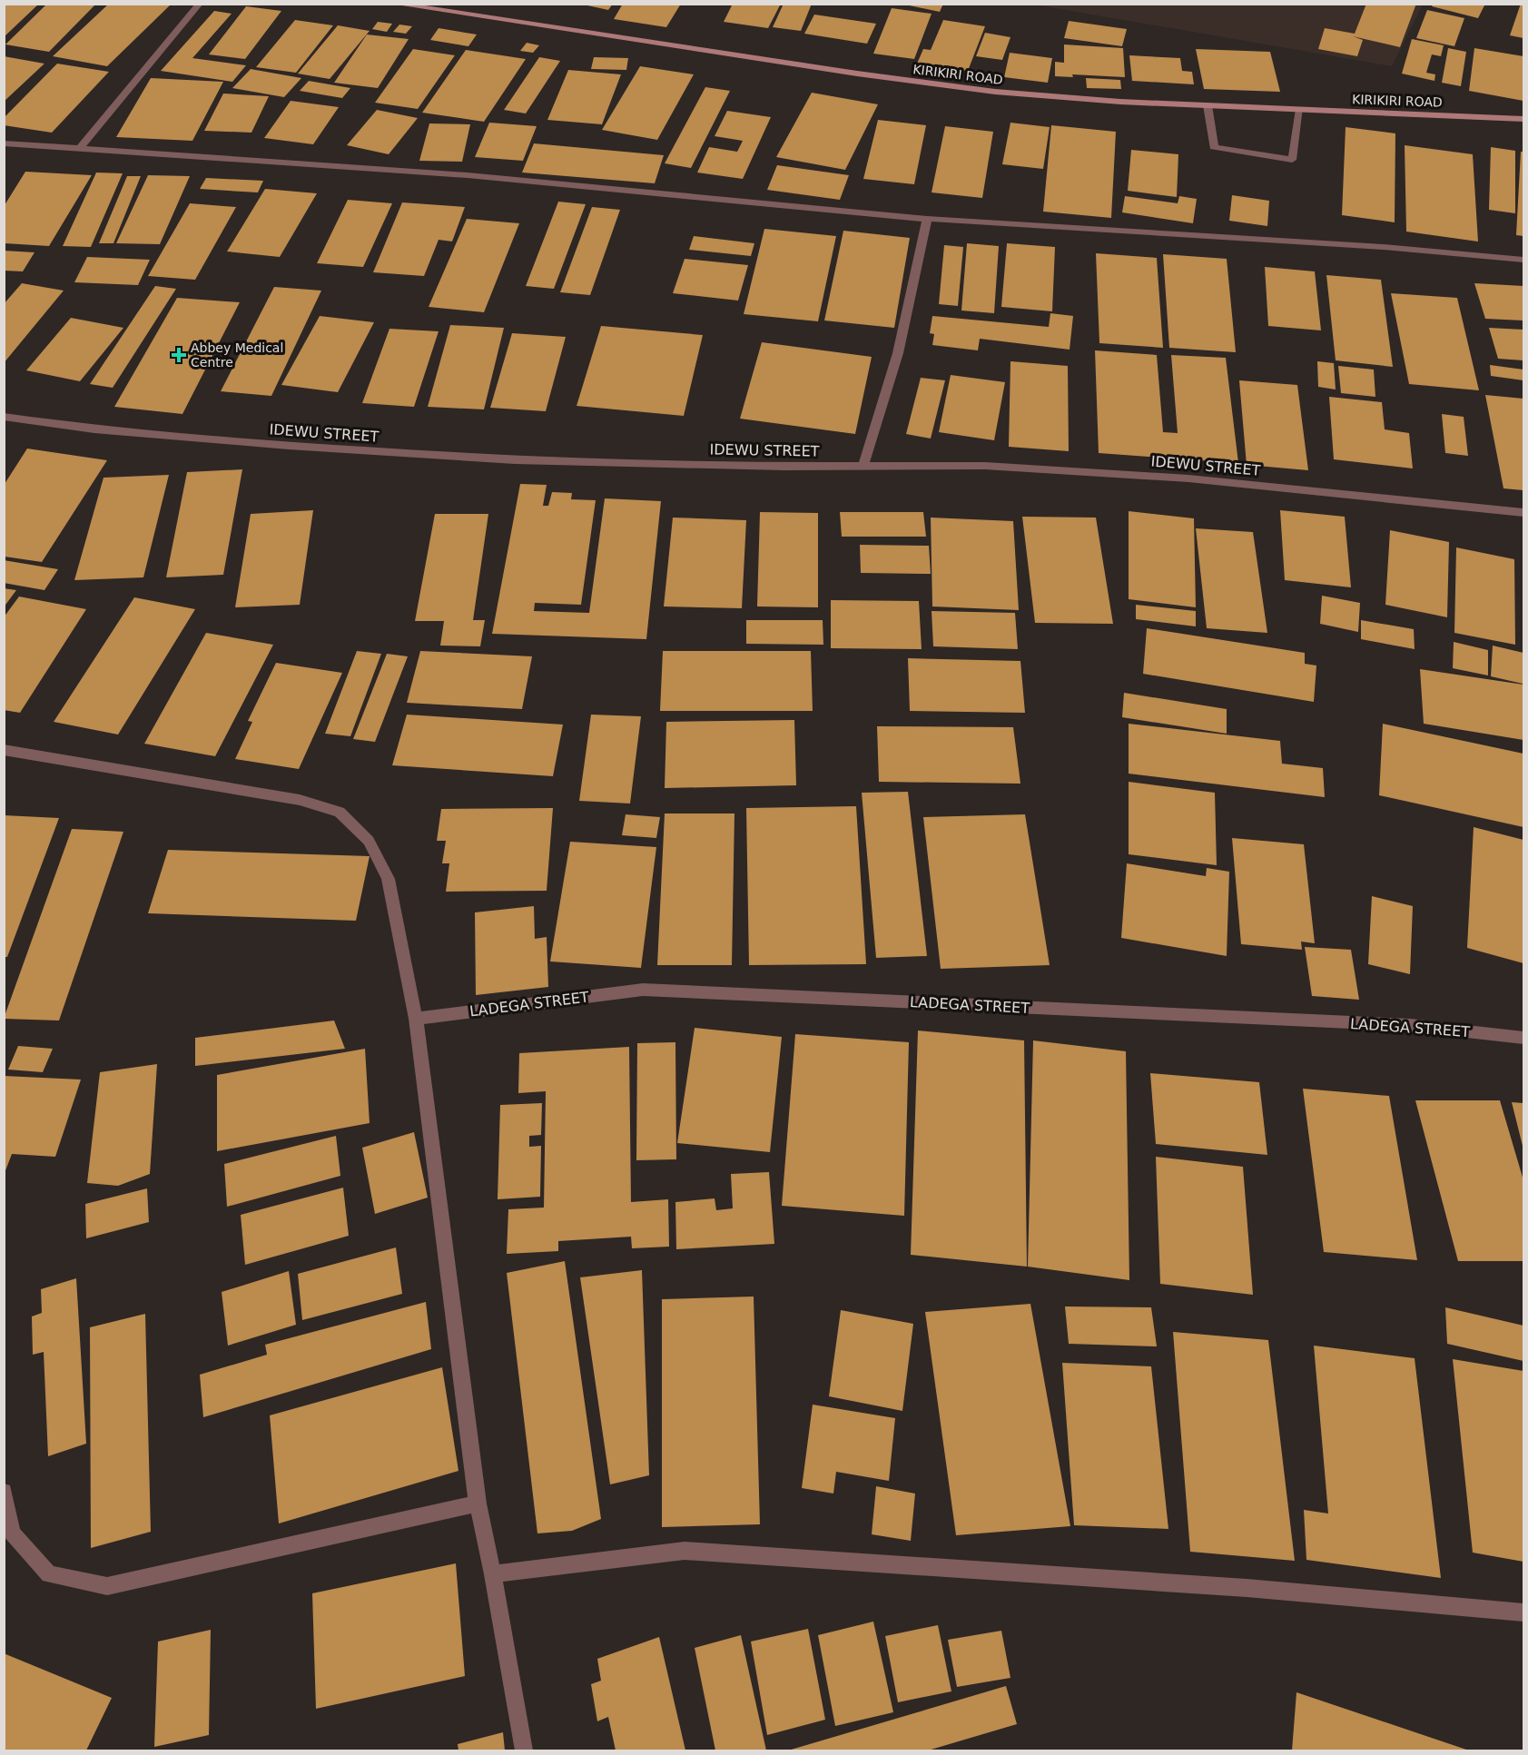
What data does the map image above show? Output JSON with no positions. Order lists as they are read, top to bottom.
{
  "streets": {
    "main road": ["KIRIKIRI ROAD"],
    "street": ["IDEWU STREET", "LADEGA STREET"]
  },
  "places": {
    "health": ["Abbey Medical Centre"]
  }
}
